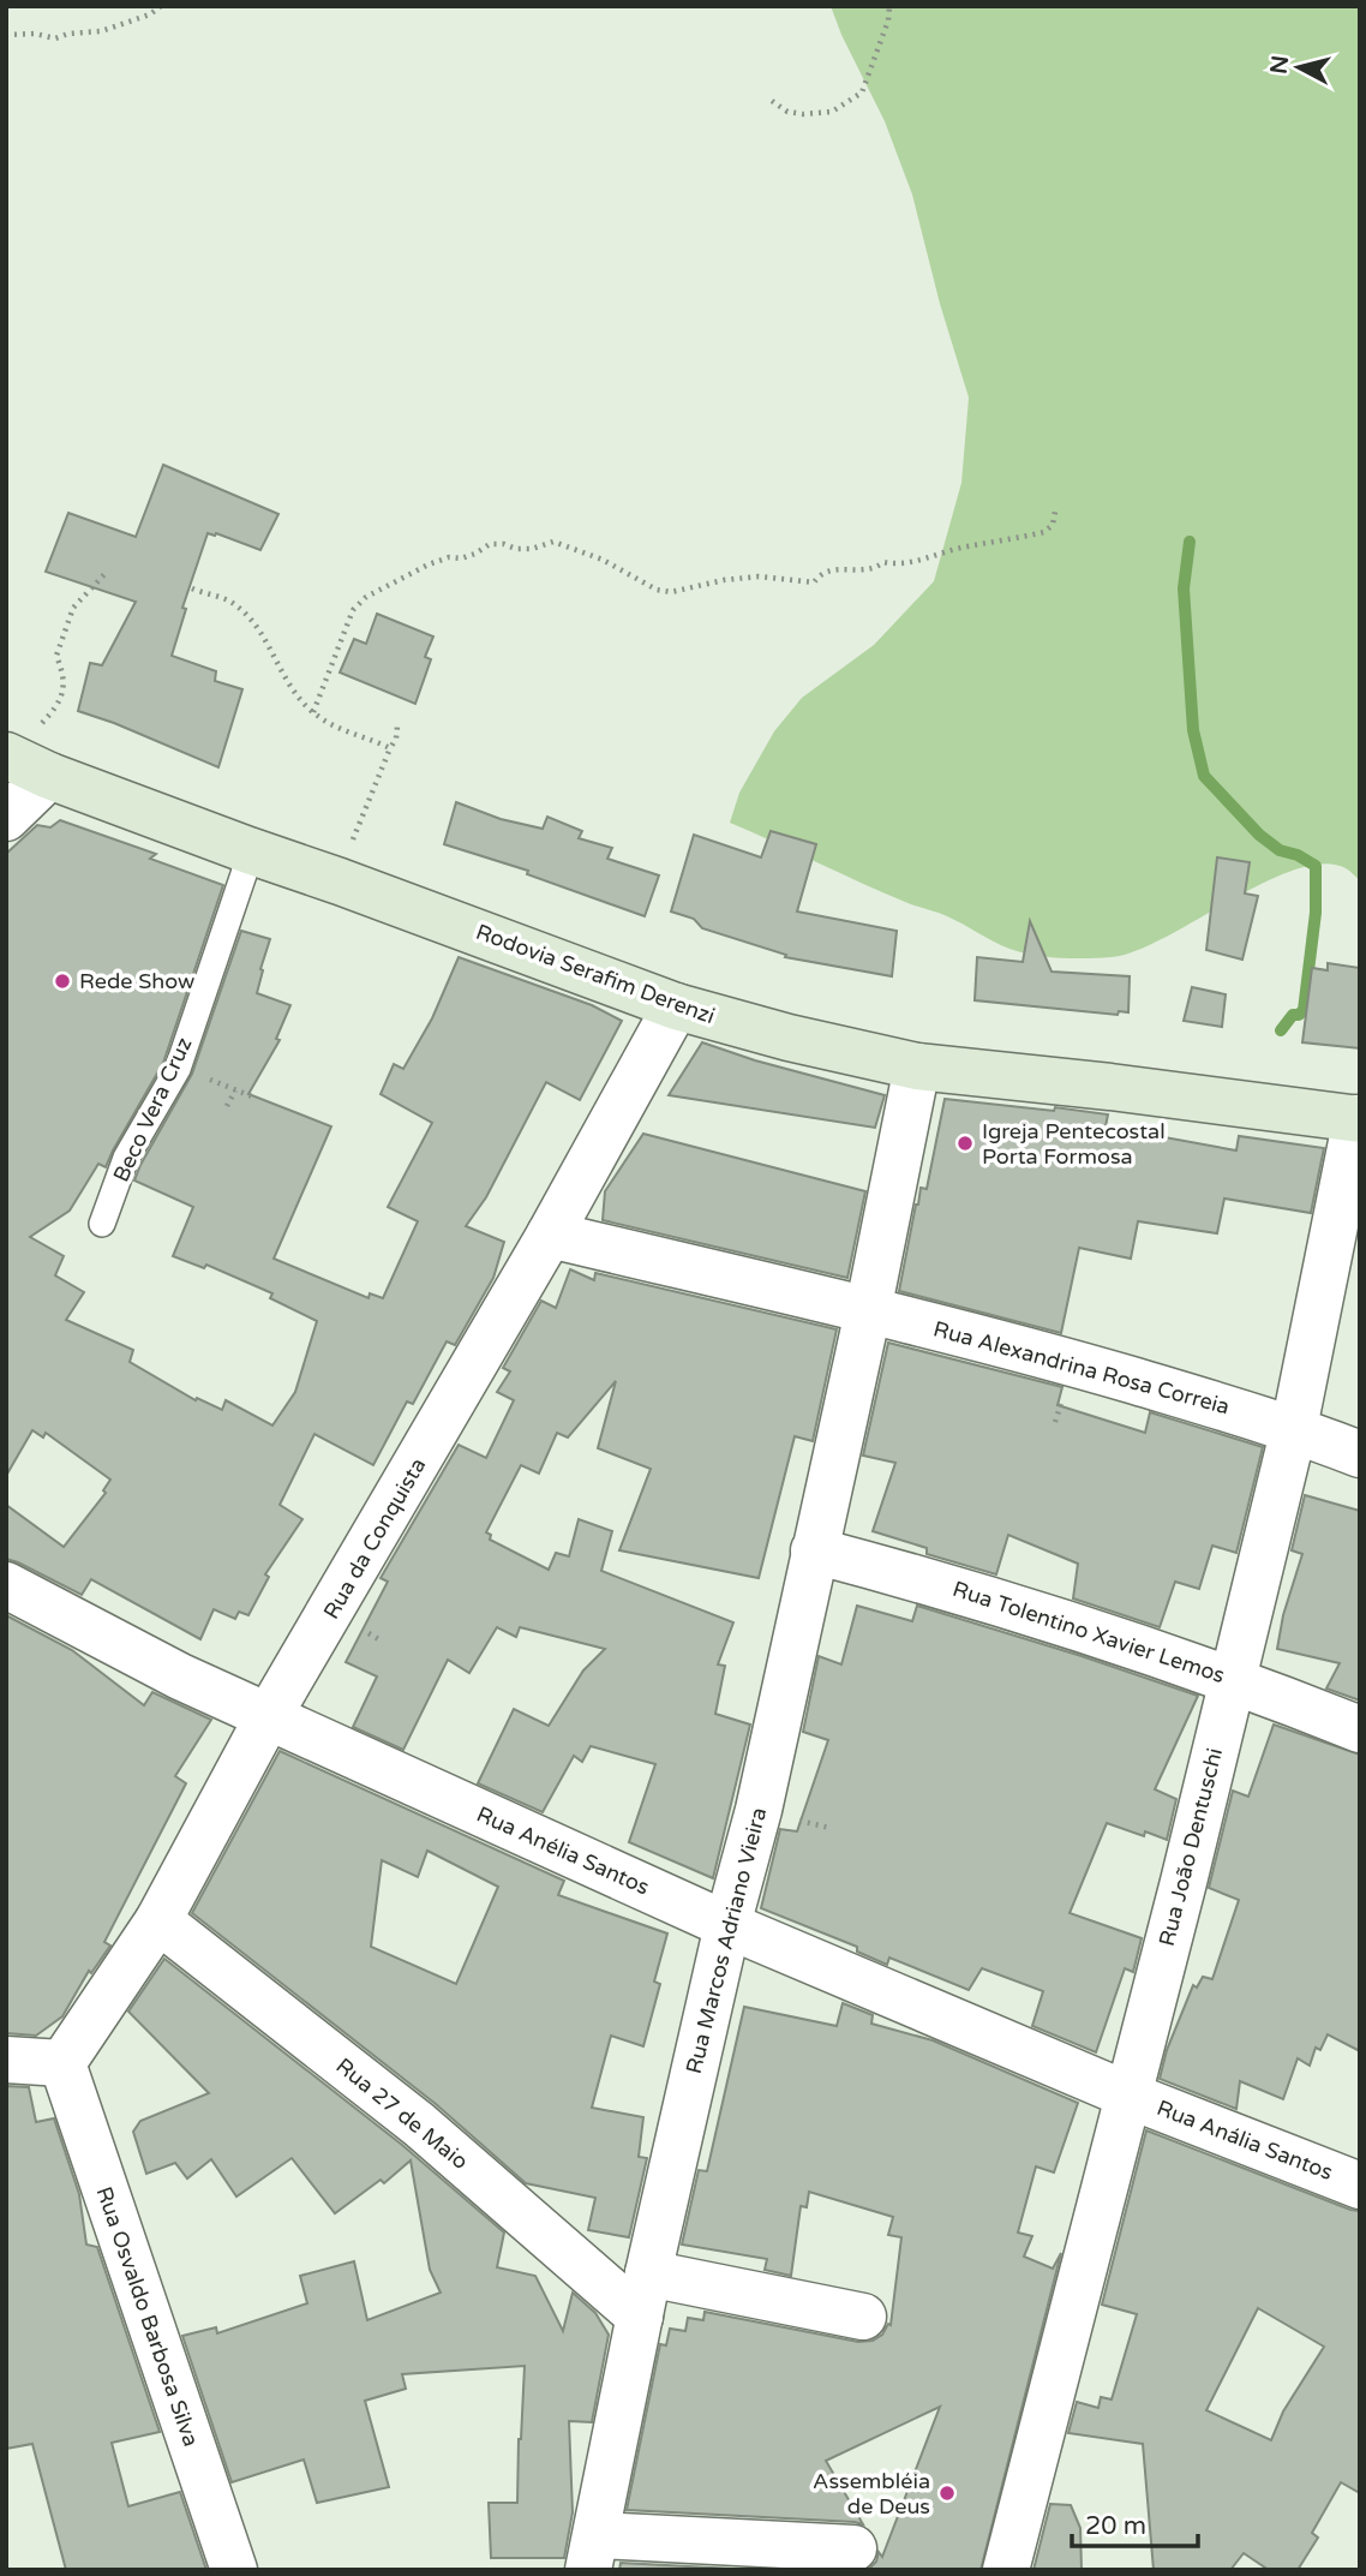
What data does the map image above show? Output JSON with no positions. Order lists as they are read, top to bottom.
{
  "streets": {
    "main road": ["Rodovia Serafim Derenzi"],
    "street": [
      "Rua Alexandrina Rosa Correia",
      "Rua da Conquista",
      "Rua Tolentino Xavier Lemos",
      "Rua João Dentuschi",
      "Rua Anélia Santos",
      "Rua Marcos Adriano Vieira",
      "Rua 27 de Maio",
      "Rua Anália Santos",
      "Rua Osvaldo Barbosa Silva"
    ],
    "lane": ["Beco Vera Cruz"]
  },
  "crossings": [
    ["Rodovia Serafim Derenzi", "Beco Vera Cruz"],
    ["Rodovia Serafim Derenzi", "Rua da Conquista"],
    ["Rodovia Serafim Derenzi", "Rua João Dentuschi"],
    ["Rodovia Serafim Derenzi", "Rua Marcos Adriano Vieira"],
    ["Rua Alexandrina Rosa Correia", "Rua João Dentuschi"],
    ["Rua Alexandrina Rosa Correia", "Rua Marcos Adriano Vieira"],
    ["Rua da Conquista", "Rua Anélia Santos"],
    ["Rua da Conquista", "Rua 27 de Maio"],
    ["Rua da Conquista", "Rua Osvaldo Barbosa Silva"],
    ["Rua Tolentino Xavier Lemos", "Rua João Dentuschi"],
    ["Rua Tolentino Xavier Lemos", "Rua Marcos Adriano Vieira"],
    ["Rua João Dentuschi", "Rua Anélia Santos"],
    ["Rua João Dentuschi", "Rua Anália Santos"],
    ["Rua Anélia Santos", "Rua Marcos Adriano Vieira"],
    ["Rua Anélia Santos", "Rua Anália Santos"],
    ["Rua Marcos Adriano Vieira", "Rua 27 de Maio"]
  ],
  "places": ["Rede Show", "Igreja Pentecostal Porta Formosa", "Assembléia de Deus"],
  "scale_bar": "20 m",
  "north": "left"
}
